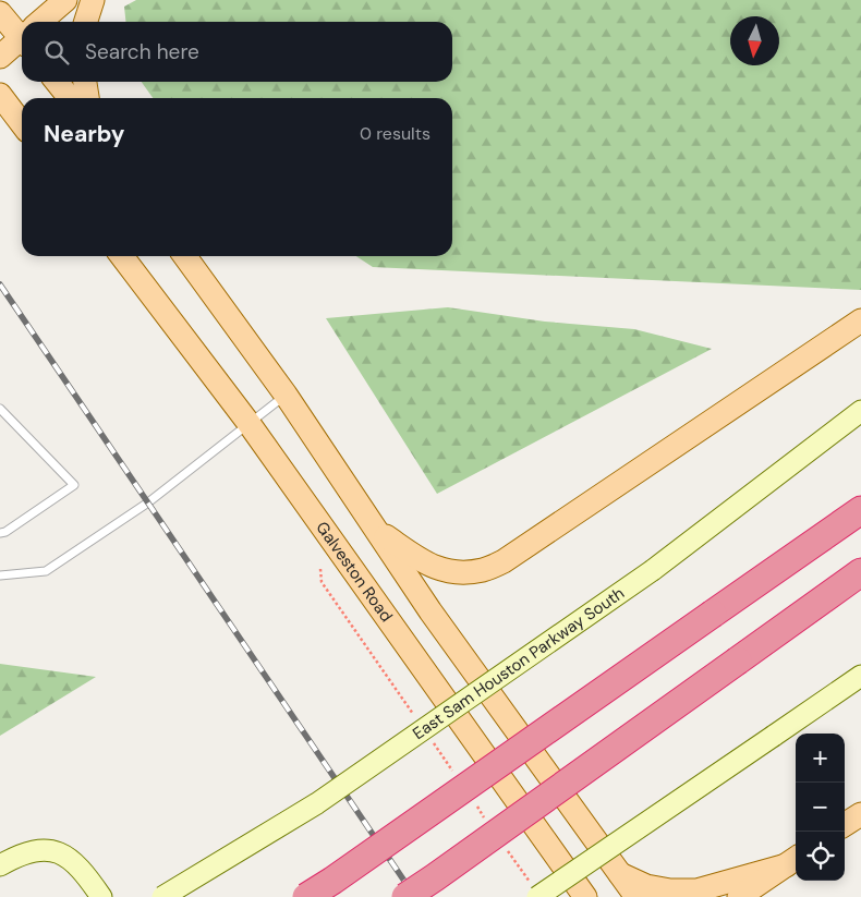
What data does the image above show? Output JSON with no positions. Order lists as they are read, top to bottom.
{
  "streets": {
    "main road": ["Galveston Road", "East Sam Houston Parkway South"]
  },
  "north": "bottom",
  "page": {
    "search": "Search here",
    "heading": ["Nearby", "0 results"],
    "map_buttons": ["+", "−"]
  }
}
